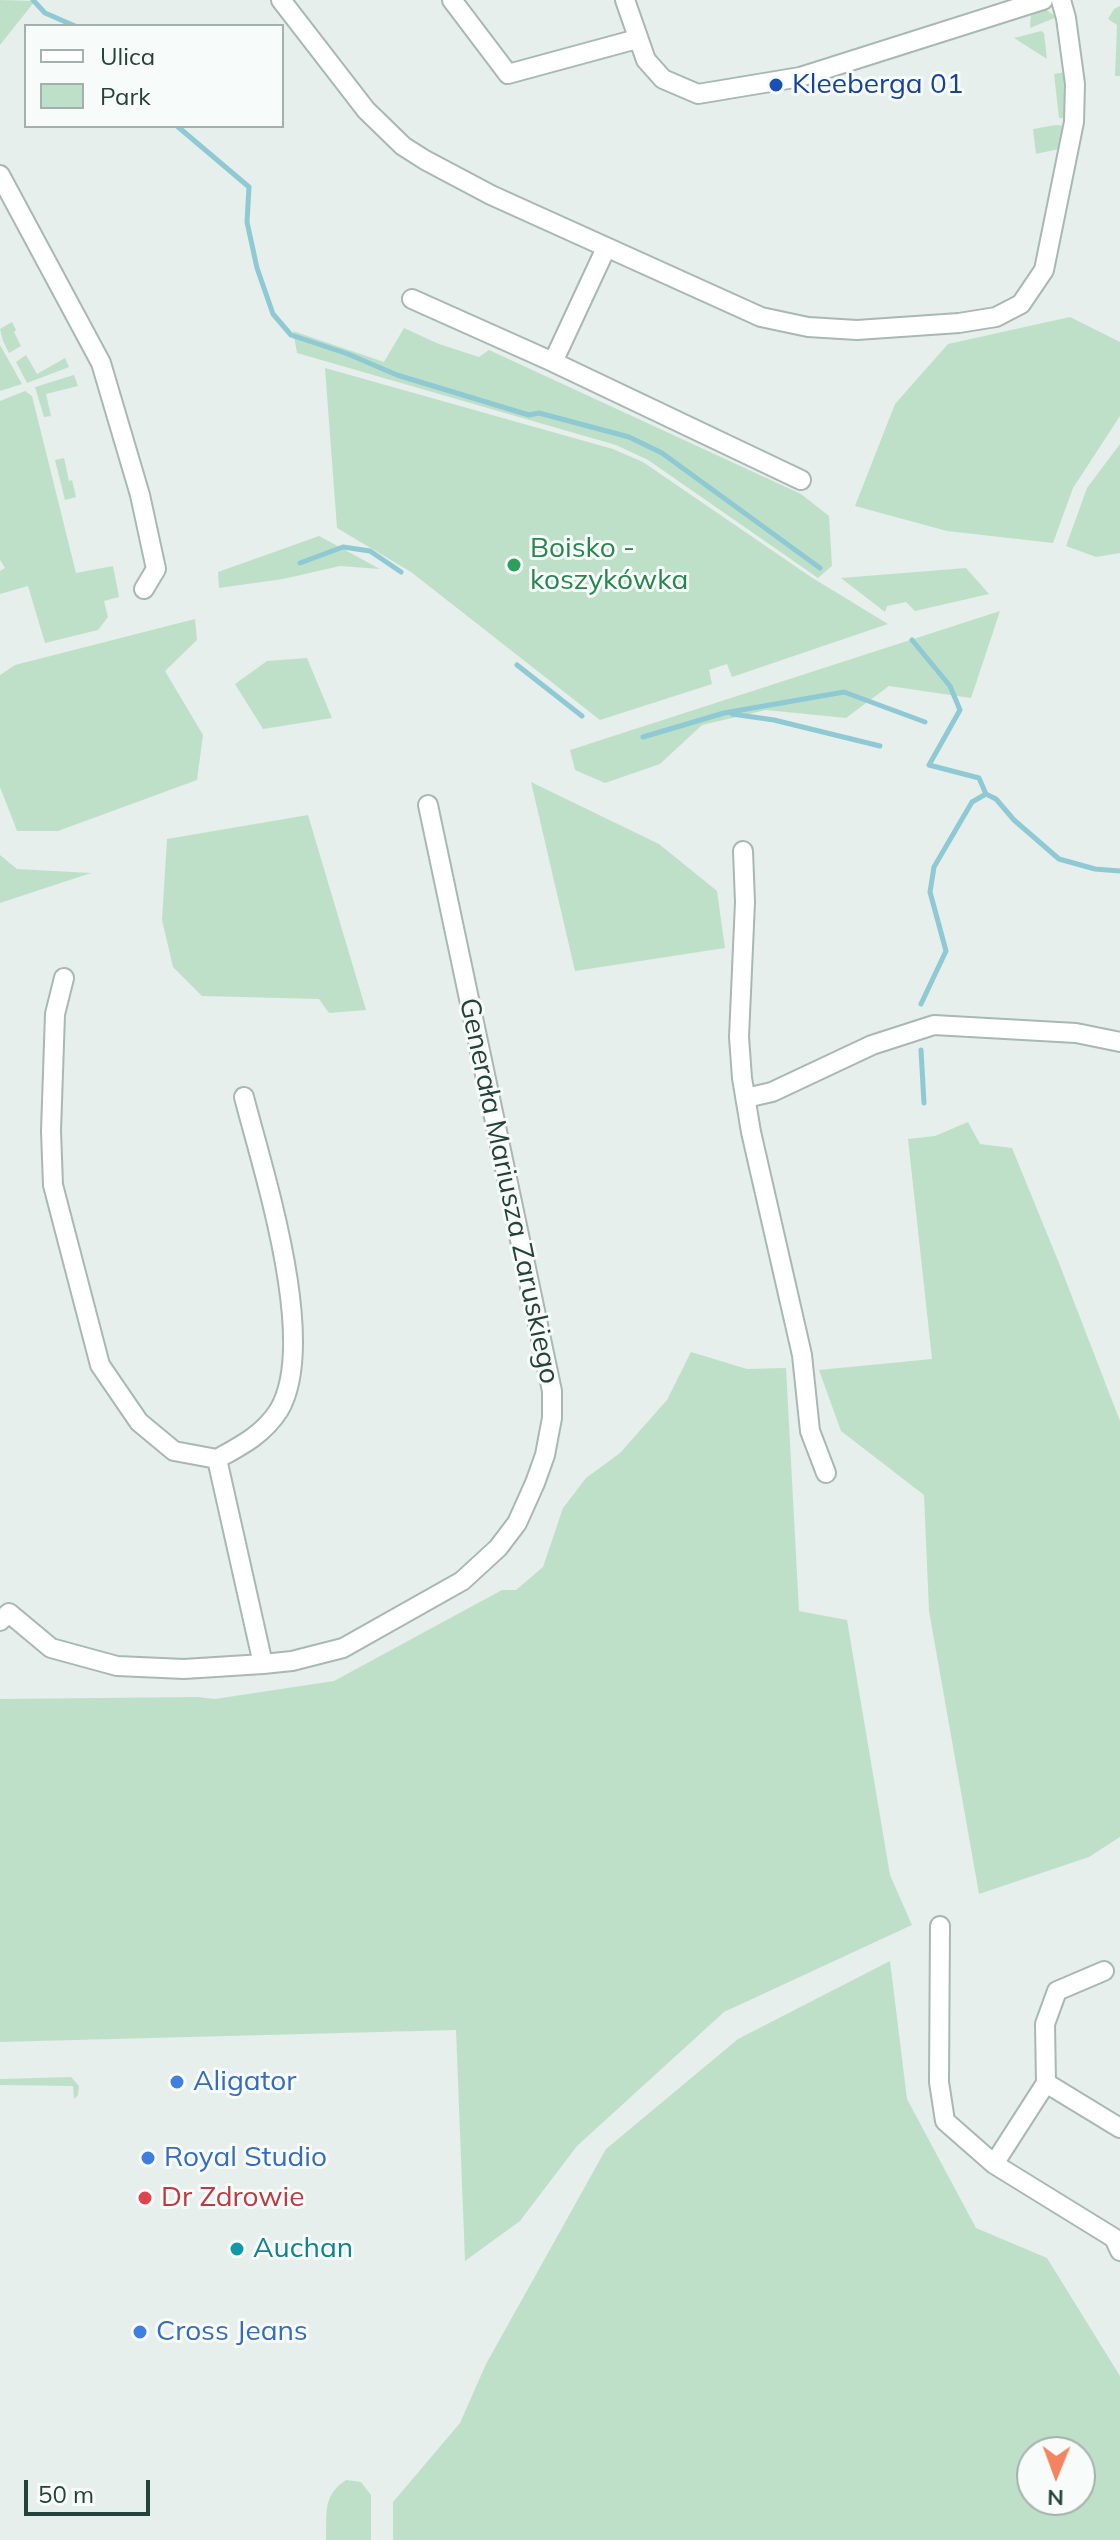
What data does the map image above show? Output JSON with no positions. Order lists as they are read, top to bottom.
{
  "streets": {
    "street": ["Generała Mariusza Zaruskiego"]
  },
  "places": [
    "Kleeberga 01",
    "Boisko - koszykówka",
    "Aligator",
    "Royal Studio",
    "Dr Zdrowie",
    "Auchan",
    "Cross Jeans"
  ],
  "legend": ["Ulica", "Park"],
  "scale_bar": "50 m",
  "north": "bottom"
}
